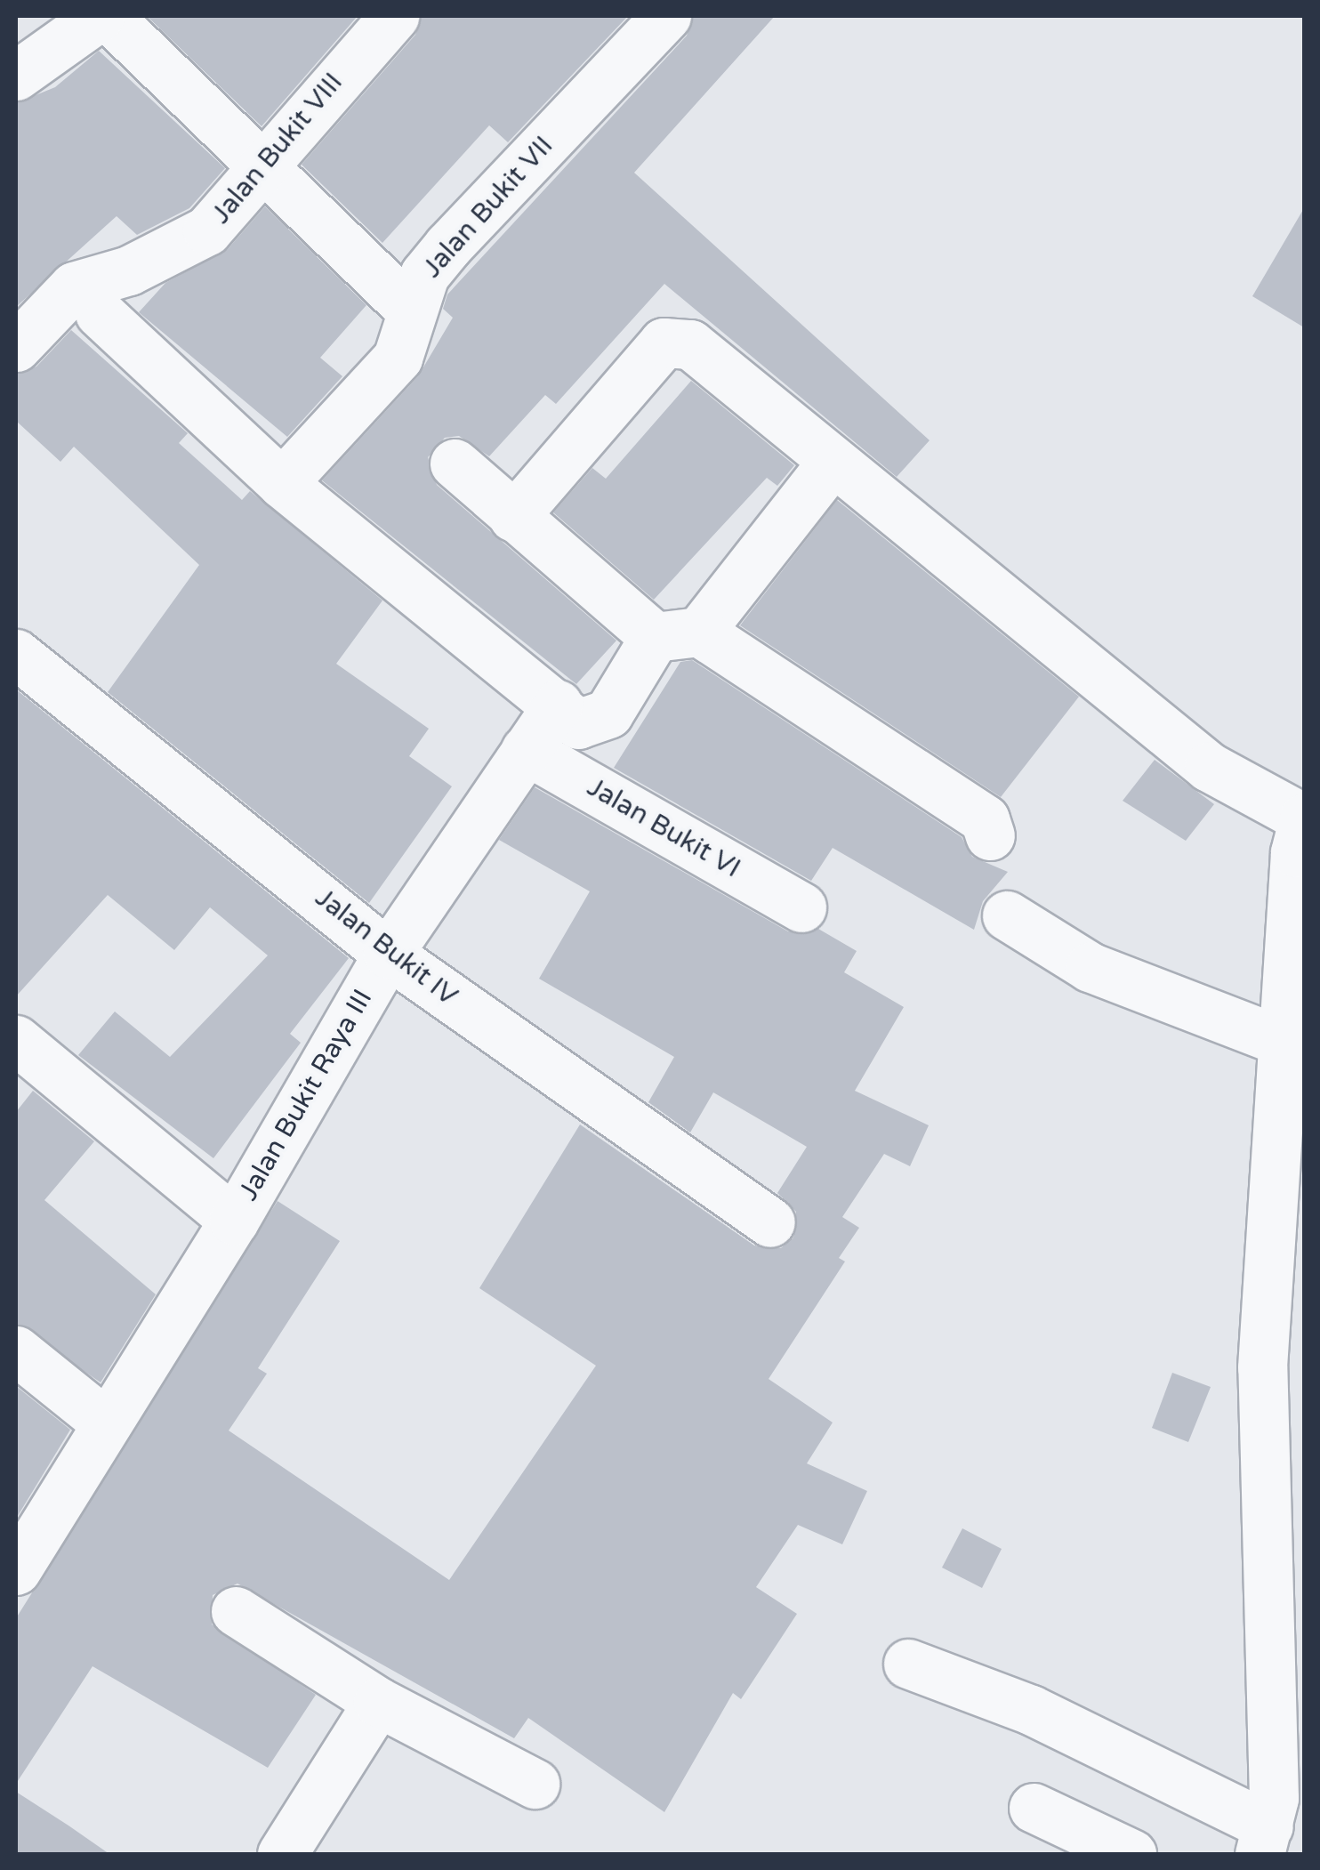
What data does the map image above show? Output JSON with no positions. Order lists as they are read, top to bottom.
{
  "streets": {
    "street": [
      "Jalan Bukit VIII",
      "Jalan Bukit VII",
      "Jalan Bukit VI",
      "Jalan Bukit IV",
      "Jalan Bukit Raya III"
    ]
  },
  "crossings": [
    ["Jalan Bukit VI", "Jalan Bukit Raya III"],
    ["Jalan Bukit IV", "Jalan Bukit Raya III"]
  ]
}
